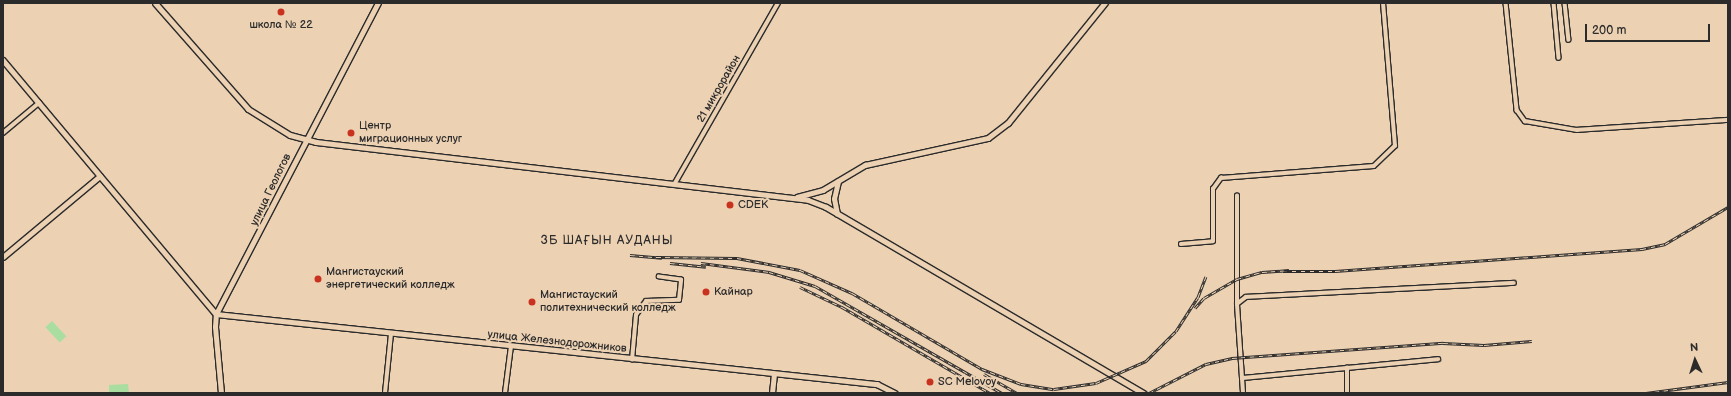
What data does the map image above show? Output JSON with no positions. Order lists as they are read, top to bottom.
{
  "streets": {
    "street": ["21 микрорайон", "улица Геологов", "улица Железнодорожников"]
  },
  "crossings": [
    ["улица Геологов", "улица Железнодорожников"]
  ],
  "districts": ["3Б ШАҒЫН АУДАНЫ"],
  "places": [
    "школа № 22",
    "Центр миграционных услуг",
    "CDEK",
    "Мангистауский энергетический колледж",
    "Кайнар",
    "Мангистауский политехнический колледж",
    "SC Melovoy"
  ],
  "scale_bar": "200 m",
  "north": "top"
}
